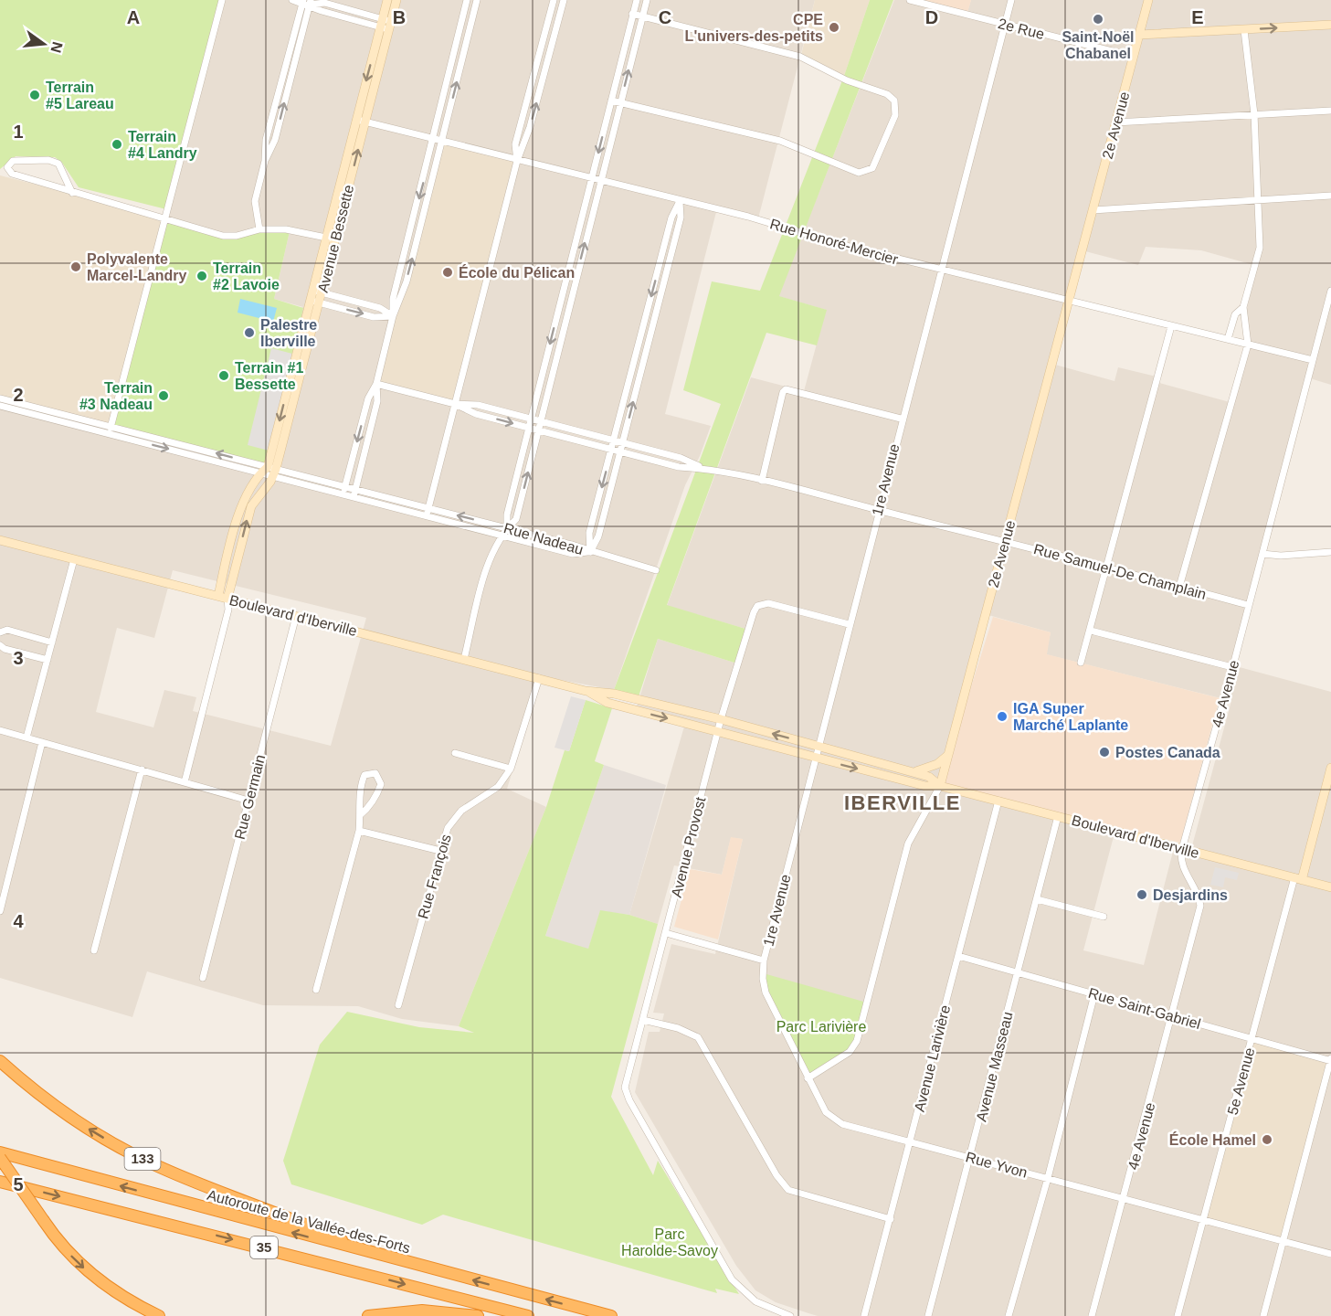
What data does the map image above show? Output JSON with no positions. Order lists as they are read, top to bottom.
{
  "streets": {
    "highway": ["133", "Autoroute de la Vallée-des-Forts", "35"],
    "street": [
      "2e Rue",
      "2e Avenue",
      "Avenue Bessette",
      "Rue Honoré-Mercier",
      "1re Avenue",
      "Rue Nadeau",
      "Rue Samuel-De Champlain",
      "Boulevard d'Iberville",
      "4e Avenue",
      "Rue Germain",
      "Avenue Provost",
      "Rue François",
      "Rue Saint-Gabriel",
      "Avenue Larivière",
      "Avenue Masseau",
      "5e Avenue",
      "Rue Yvon"
    ]
  },
  "crossings": [
    ["2e Rue", "2e Avenue"],
    ["2e Rue", "1re Avenue"],
    ["2e Avenue", "Rue Honoré-Mercier"],
    ["2e Avenue", "Rue Samuel-De Champlain"],
    ["2e Avenue", "Boulevard d'Iberville"],
    ["2e Avenue", "Rue Yvon"],
    ["Avenue Bessette", "Rue Honoré-Mercier"],
    ["Avenue Bessette", "Rue Nadeau"],
    ["Avenue Bessette", "Boulevard d'Iberville"],
    ["Rue Honoré-Mercier", "1re Avenue"],
    ["Rue Honoré-Mercier", "4e Avenue"],
    ["1re Avenue", "Rue Samuel-De Champlain"],
    ["1re Avenue", "Boulevard d'Iberville"],
    ["1re Avenue", "Avenue Provost"],
    ["1re Avenue", "Rue Yvon"],
    ["Rue Samuel-De Champlain", "4e Avenue"],
    ["Boulevard d'Iberville", "4e Avenue"],
    ["Boulevard d'Iberville", "Rue Germain"],
    ["Boulevard d'Iberville", "Avenue Provost"],
    ["Boulevard d'Iberville", "Rue François"],
    ["Boulevard d'Iberville", "Avenue Larivière"],
    ["Boulevard d'Iberville", "Avenue Masseau"],
    ["Boulevard d'Iberville", "5e Avenue"],
    ["4e Avenue", "Rue Saint-Gabriel"],
    ["4e Avenue", "Rue Yvon"],
    ["Rue Saint-Gabriel", "Avenue Larivière"],
    ["Rue Saint-Gabriel", "Avenue Masseau"],
    ["Rue Saint-Gabriel", "5e Avenue"],
    ["Avenue Larivière", "Rue Yvon"],
    ["Avenue Masseau", "Rue Yvon"],
    ["5e Avenue", "Rue Yvon"],
    ["133", "Autoroute de la Vallée-des-Forts"]
  ],
  "districts": ["IBERVILLE"],
  "parks": ["Parc Larivière", "Parc Harolde-Savoy"],
  "places": [
    "Saint-Noël Chabanel",
    "CPE L'univers-des-petits",
    "Terrain #5 Lareau",
    "Terrain #4 Landry",
    "Polyvalente Marcel-Landry",
    "École du Pélican",
    "Terrain #2 Lavoie",
    "Palestre Iberville",
    "Terrain #1 Bessette",
    "Terrain #3 Nadeau",
    "IGA Super Marché Laplante",
    "Postes Canada",
    "Desjardins",
    "École Hamel"
  ],
  "north": "right",
  "grid": {
    "columns": [
      "A",
      "B",
      "C",
      "D",
      "E"
    ],
    "rows": [
      "1",
      "2",
      "3",
      "4",
      "5"
    ]
  }
}
